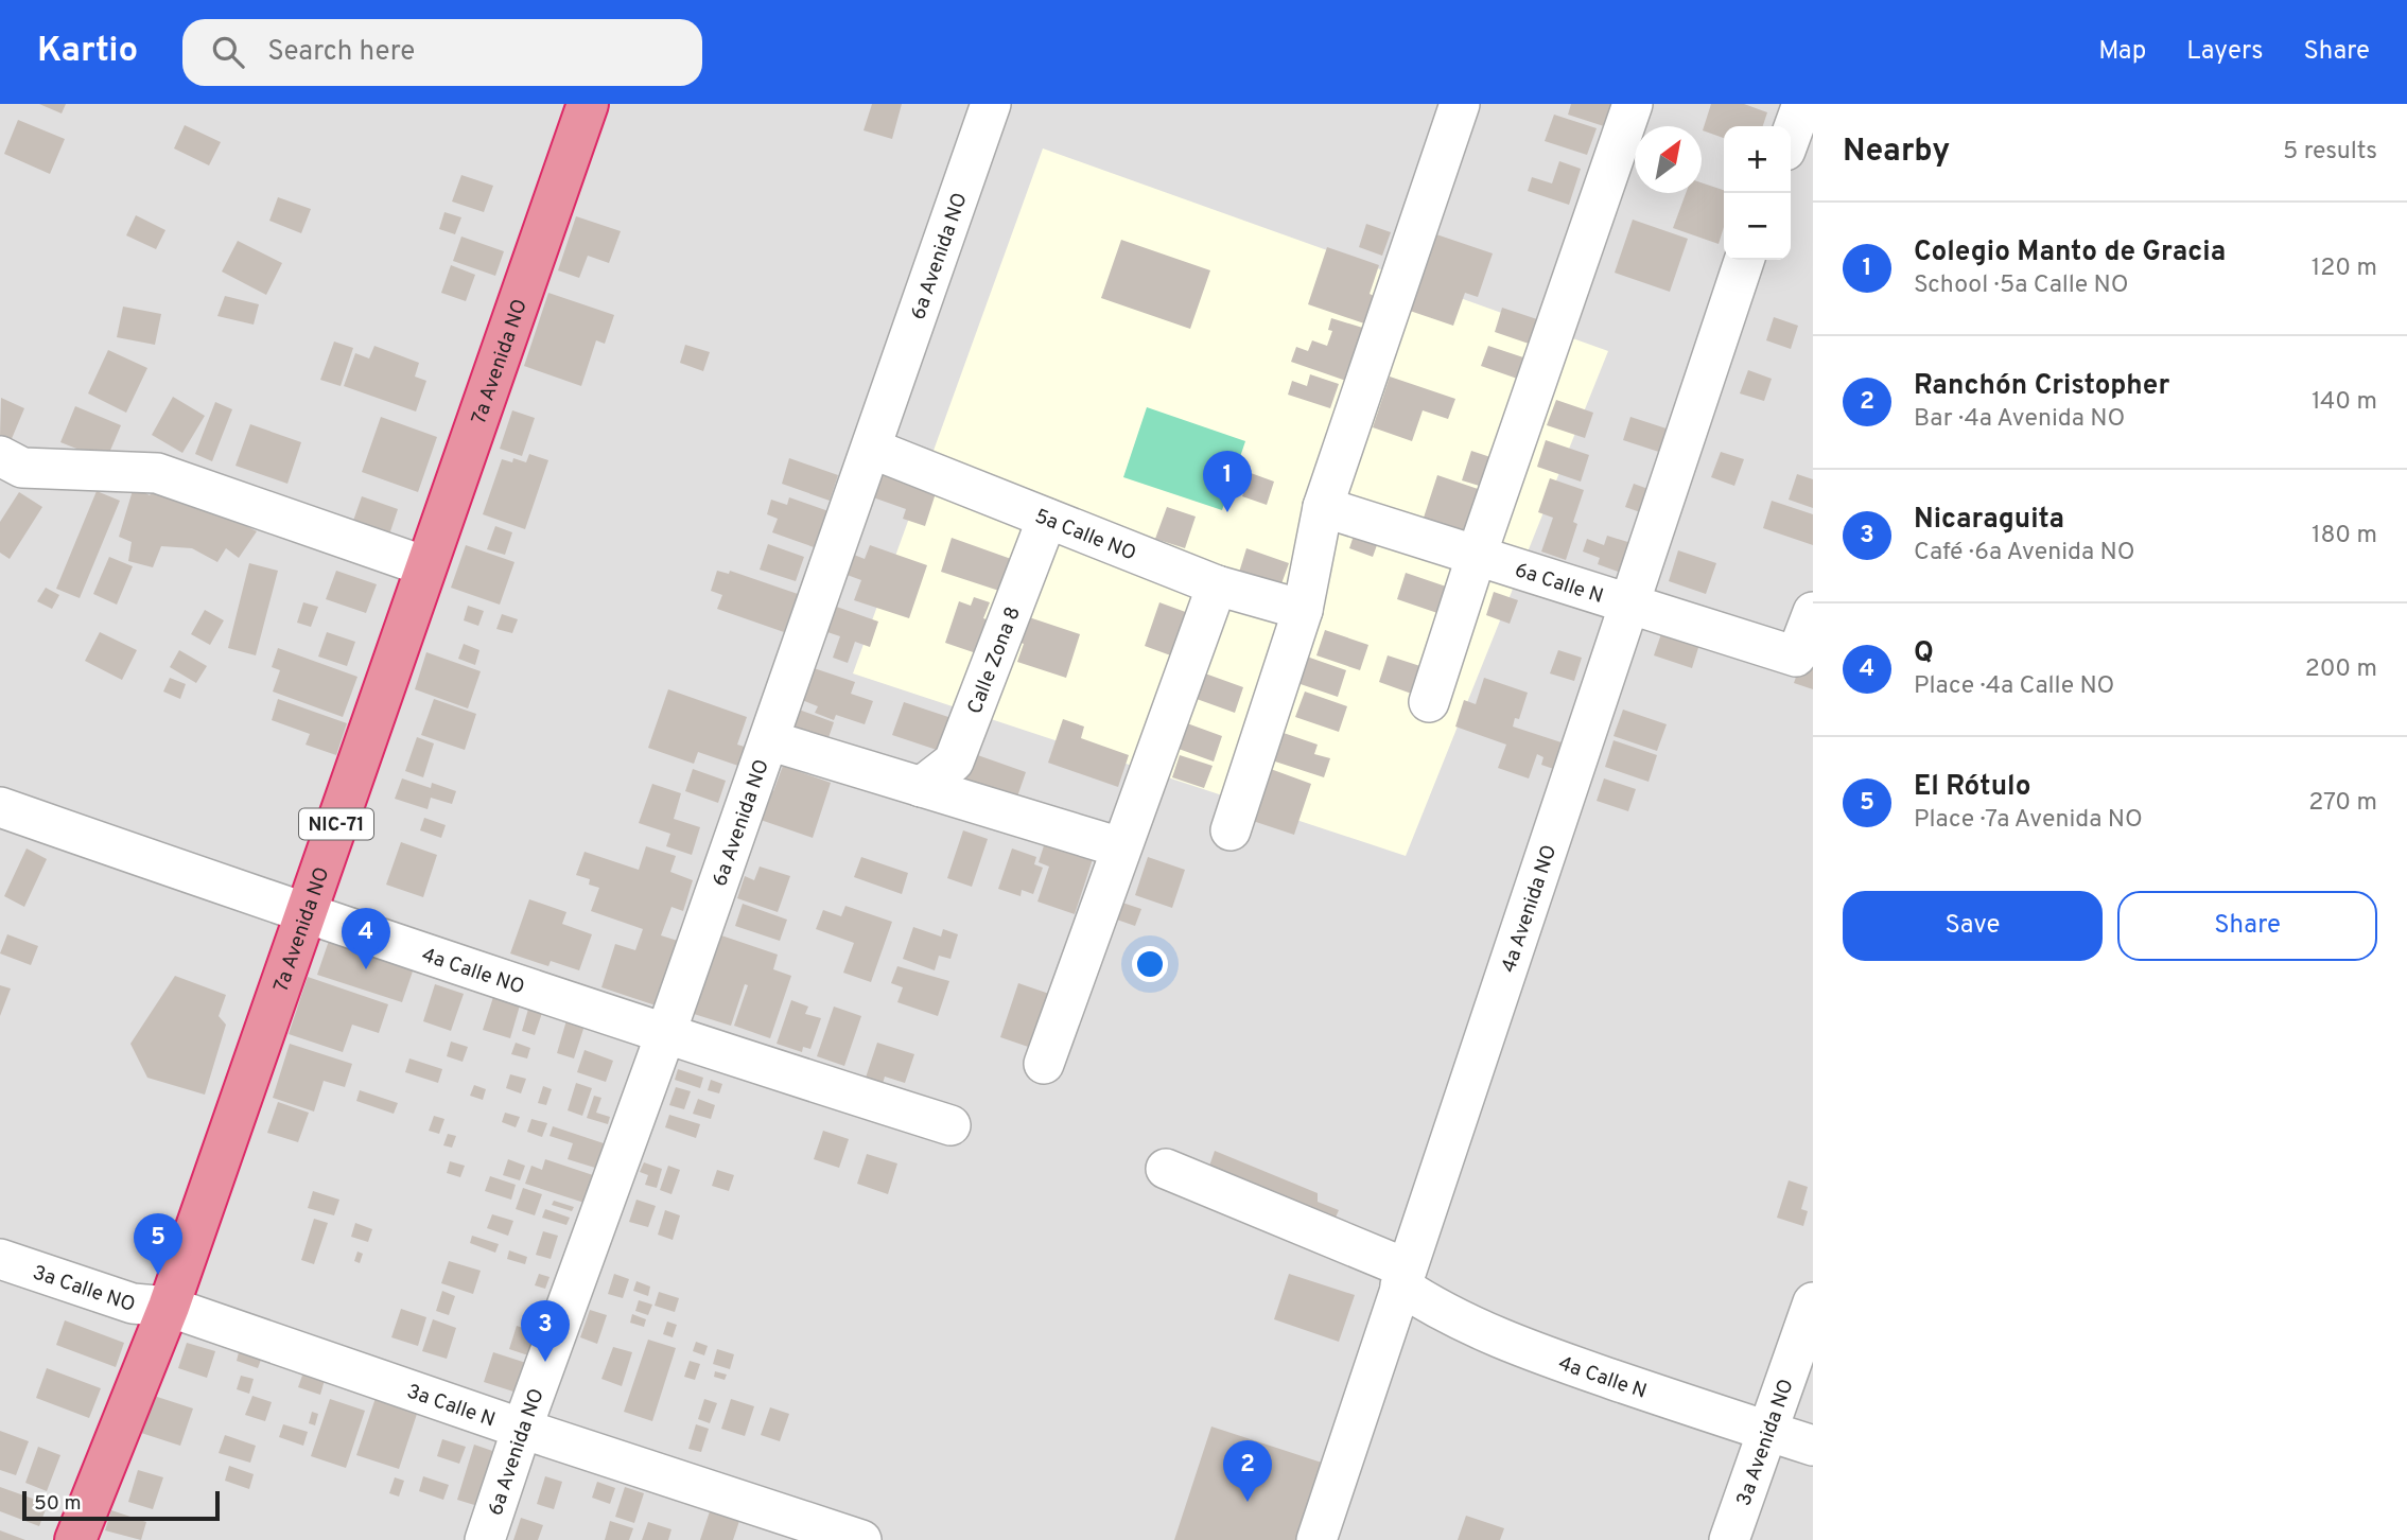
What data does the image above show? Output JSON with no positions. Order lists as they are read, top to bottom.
{
  "streets": {
    "highway": ["7a Avenida NO", "NIC-71"],
    "street": [
      "6a Avenida NO",
      "5a Calle NO",
      "6a Calle N",
      "Calle Zona 8",
      "4a Avenida NO",
      "4a Calle NO",
      "3a Calle NO",
      "4a Calle N",
      "3a Calle N",
      "3a Avenida NO"
    ]
  },
  "crossings": [
    ["6a Avenida NO", "5a Calle NO"],
    ["6a Avenida NO", "4a Calle NO"],
    ["6a Avenida NO", "3a Calle N"],
    ["7a Avenida NO", "4a Calle NO"],
    ["7a Avenida NO", "3a Calle NO"],
    ["7a Avenida NO", "3a Calle N"],
    ["5a Calle NO", "Calle Zona 8"],
    ["6a Calle N", "4a Avenida NO"],
    ["4a Avenida NO", "4a Calle N"],
    ["3a Calle NO", "3a Calle N"],
    ["4a Calle N", "3a Avenida NO"]
  ],
  "scale_bar": "50 m",
  "north": "top right",
  "page": {
    "header": "Kartio",
    "search": "Search here",
    "nav": ["Map", "Layers", "Share"],
    "heading": ["Nearby", "5 results"],
    "map_buttons": ["+", "−"],
    "list": [
      {
        "mark": "1",
        "name": "Colegio Manto de Gracia",
        "note": "School · 5a Calle NO",
        "value": "120 m"
      },
      {
        "mark": "2",
        "name": "Ranchón Cristopher",
        "note": "Bar · 4a Avenida NO",
        "value": "140 m"
      },
      {
        "mark": "3",
        "name": "Nicaraguita",
        "note": "Café · 6a Avenida NO",
        "value": "180 m"
      },
      {
        "mark": "4",
        "name": "Q",
        "note": "Place · 4a Calle NO",
        "value": "200 m"
      },
      {
        "mark": "5",
        "name": "El Rótulo",
        "note": "Place · 7a Avenida NO",
        "value": "270 m"
      }
    ],
    "pins": [
      "1",
      "4",
      "5",
      "3",
      "2"
    ],
    "buttons": ["Save", "Share"],
    "scale": "50 m"
  }
}
